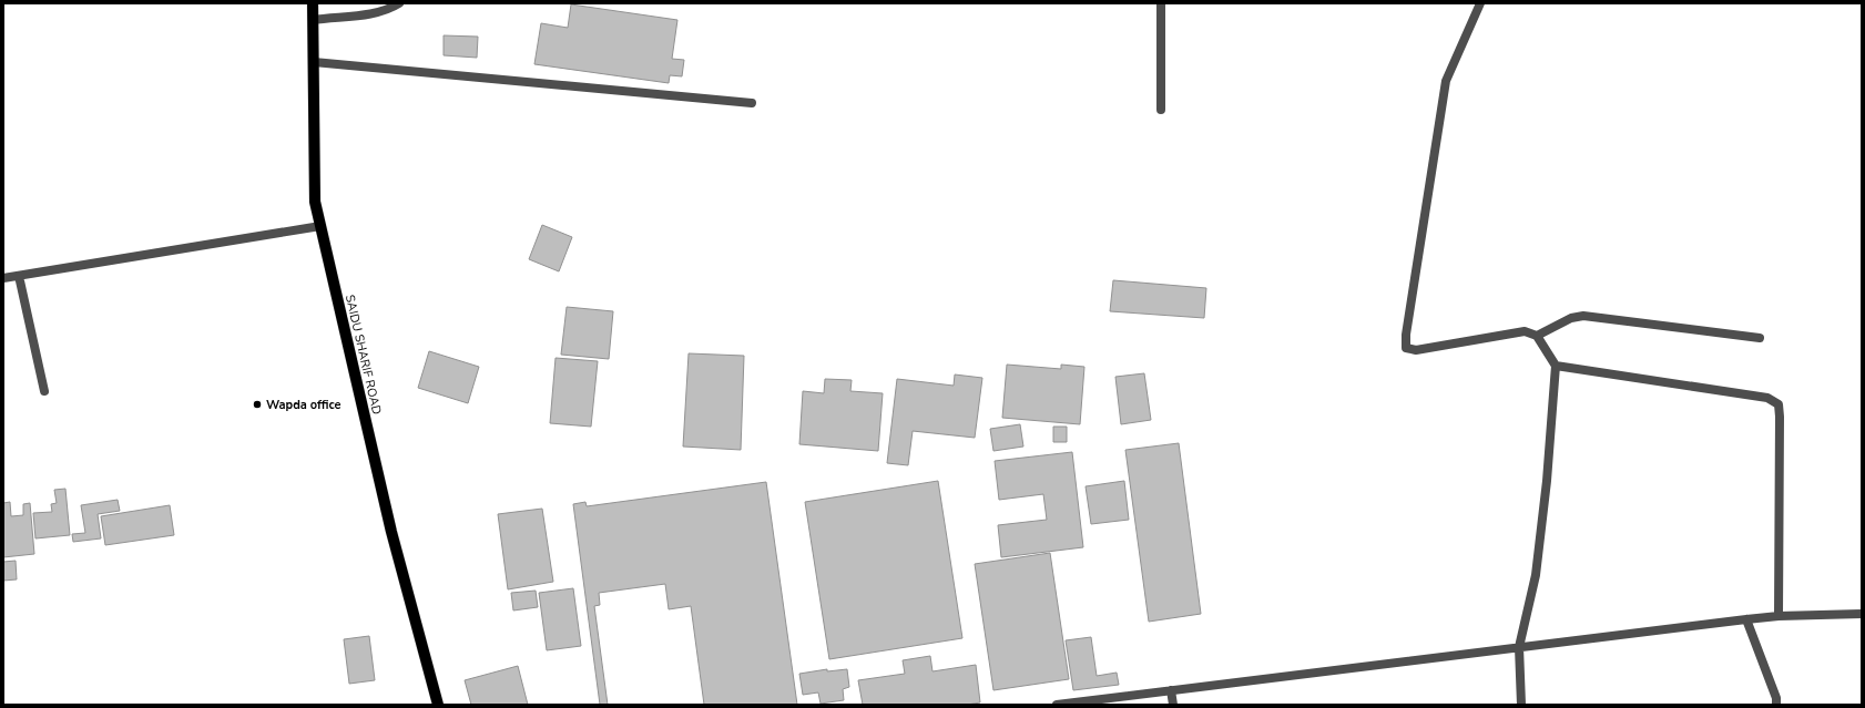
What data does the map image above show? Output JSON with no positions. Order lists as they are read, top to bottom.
{
  "streets": {
    "main road": ["SAIDU SHARIF ROAD"]
  },
  "places": ["Wapda office"]
}
